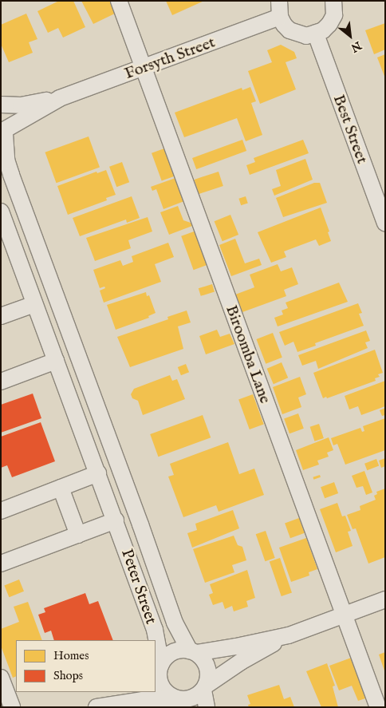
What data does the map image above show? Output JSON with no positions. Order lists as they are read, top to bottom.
{
  "streets": {
    "street": [
      "Forsyth Street",
      "Best Street",
      "Biroomba Lane",
      "Peter Street"
    ]
  },
  "crossings": [
    ["Forsyth Street", "Biroomba Lane"],
    ["Forsyth Street", "Peter Street"]
  ],
  "legend": ["Homes", "Shops"],
  "north": "bottom right"
}
